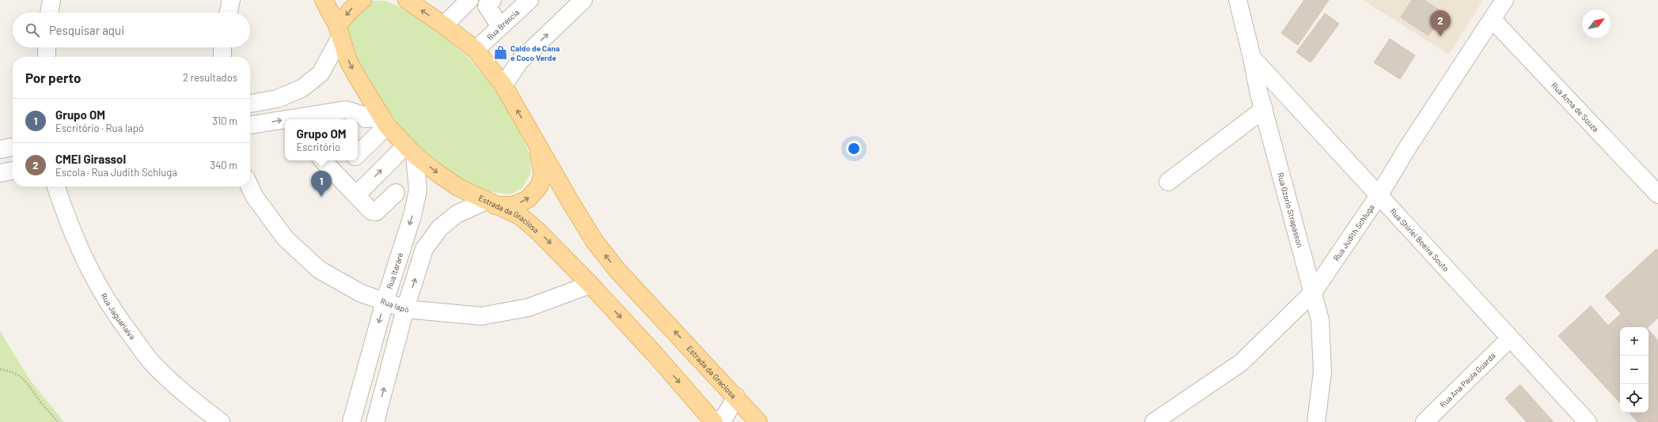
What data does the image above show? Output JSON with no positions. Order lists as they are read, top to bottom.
{
  "streets": {
    "main road": ["Estrada da Graciosa"],
    "street": [
      "Rua Bréscia",
      "Rua Anna de Souza",
      "Rua Ozorio Strapasson",
      "Rua Judith Schluga",
      "Rua Shirlei Boeira Souto",
      "Rua Itararé",
      "Rua Iapó",
      "Rua Jaguariaíva",
      "Rua Ana Paula Guarda"
    ]
  },
  "crossings": [
    ["Rua Bréscia", "Estrada da Graciosa"],
    ["Rua Anna de Souza", "Rua Judith Schluga"],
    ["Rua Ozorio Strapasson", "Rua Judith Schluga"],
    ["Rua Ozorio Strapasson", "Rua Shirlei Boeira Souto"],
    ["Estrada da Graciosa", "Rua Itararé"],
    ["Estrada da Graciosa", "Rua Iapó"],
    ["Rua Judith Schluga", "Rua Shirlei Boeira Souto"],
    ["Rua Shirlei Boeira Souto", "Rua Ana Paula Guarda"],
    ["Rua Itararé", "Rua Iapó"]
  ],
  "places": {
    "shop": ["Caldo de Cana e Coco Verde"]
  },
  "north": "top right",
  "page": {
    "pins": ["2", "1"],
    "search": "Pesquisar aqui",
    "heading": ["Por perto", "2 resultados"],
    "list": [
      {
        "mark": "1",
        "name": "Grupo OM",
        "note": "Escritório · Rua Iapó",
        "value": "310 m"
      },
      {
        "mark": "2",
        "name": "CMEI Girassol",
        "note": "Escola · Rua Judith Schluga",
        "value": "340 m"
      }
    ],
    "popup": ["Grupo OM", "Escritório"],
    "map_buttons": ["+", "−"]
  }
}
